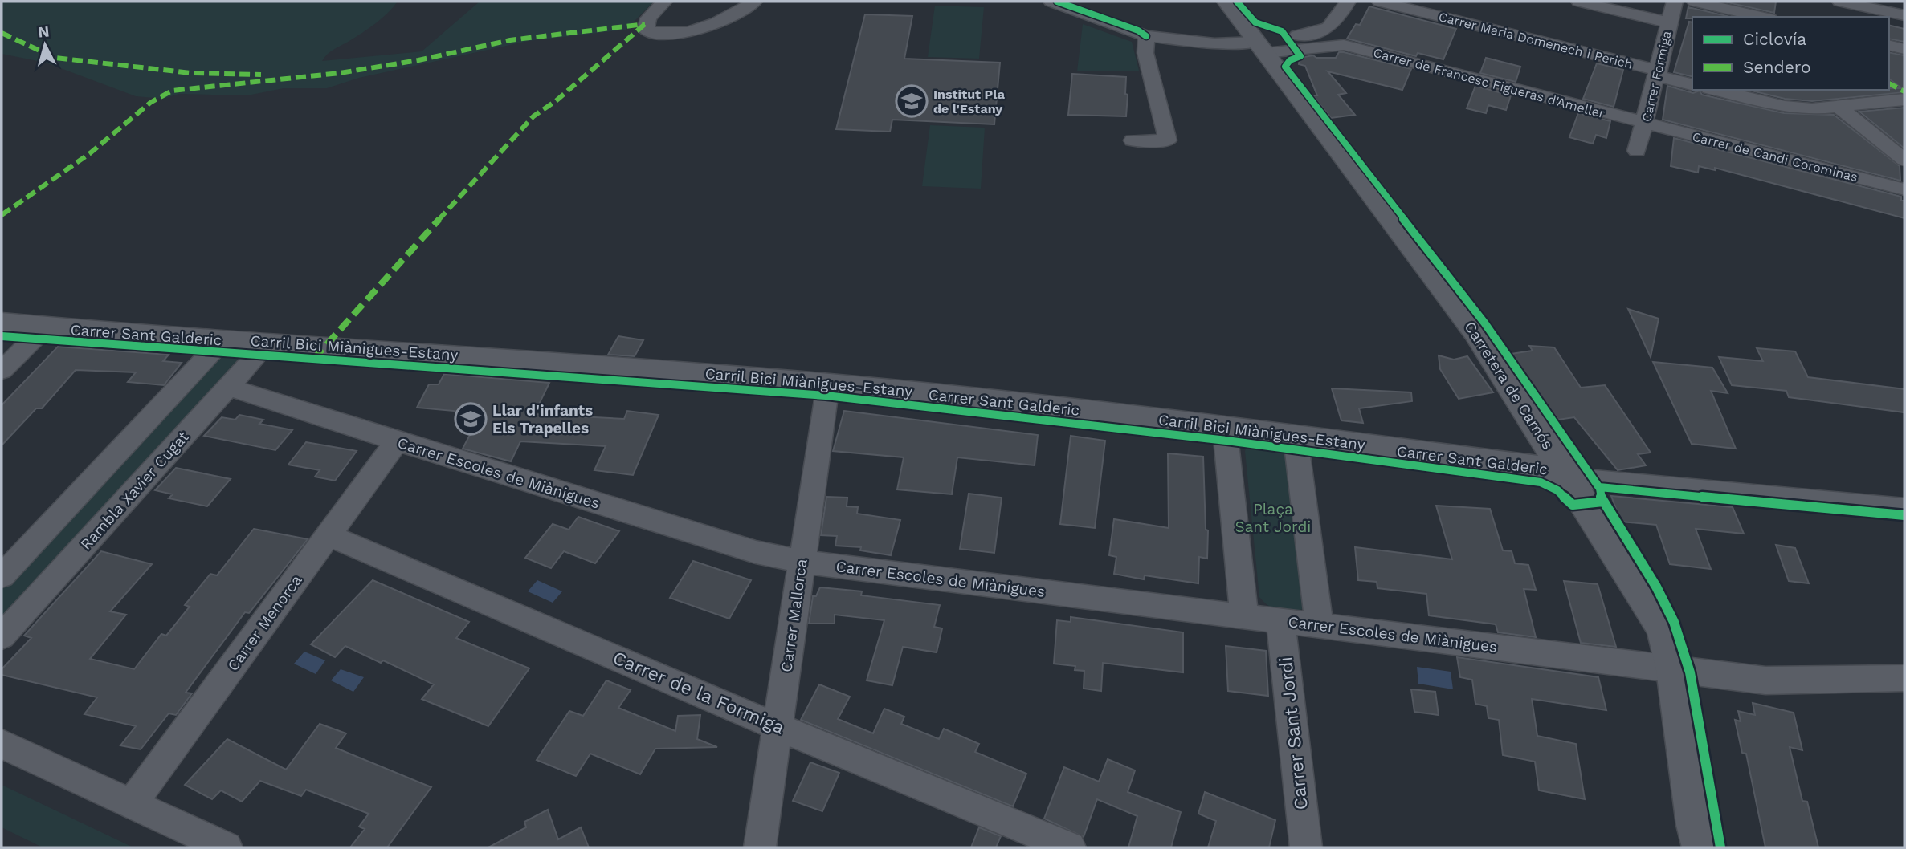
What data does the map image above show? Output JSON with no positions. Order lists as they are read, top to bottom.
{
  "streets": {
    "street": [
      "Carrer Maria Domenech i Perich",
      "Carrer Formiga",
      "Carrer de Francesc Figueras d'Ameller",
      "Carrer de Candi Corominas",
      "Carrer Sant Galderic",
      "Carretera de Camós",
      "Carrer Escoles de Miànigues",
      "Rambla Xavier Cugat",
      "Carrer Mallorca",
      "Carrer Menorca",
      "Carrer de la Formiga",
      "Carrer Sant Jordi"
    ],
    "cycle path": ["Carril Bici Miànigues-Estany"]
  },
  "crossings": [
    ["Carrer Maria Domenech i Perich", "Carrer Formiga"],
    ["Carrer Formiga", "Carrer de Francesc Figueras d'Ameller"],
    ["Carrer Formiga", "Carrer de Candi Corominas"],
    ["Carrer de Francesc Figueras d'Ameller", "Carrer de Candi Corominas"],
    ["Carrer de Francesc Figueras d'Ameller", "Carretera de Camós"],
    ["Carrer Sant Galderic", "Carretera de Camós"],
    ["Carrer Sant Galderic", "Rambla Xavier Cugat"],
    ["Carrer Sant Galderic", "Carrer Mallorca"],
    ["Carretera de Camós", "Carrer Escoles de Miànigues"],
    ["Carrer Escoles de Miànigues", "Rambla Xavier Cugat"],
    ["Carrer Escoles de Miànigues", "Carrer Mallorca"],
    ["Carrer Escoles de Miànigues", "Carrer Menorca"],
    ["Carrer Escoles de Miànigues", "Carrer Sant Jordi"],
    ["Carrer Mallorca", "Carrer de la Formiga"],
    ["Carrer Menorca", "Carrer de la Formiga"]
  ],
  "parks": ["Plaça Sant Jordi"],
  "places": {
    "school or university": ["Institut Pla de l'Estany", "Llar d'infants Els Trapelles"]
  },
  "legend": ["Ciclovía", "Sendero"],
  "north": "top"
}
